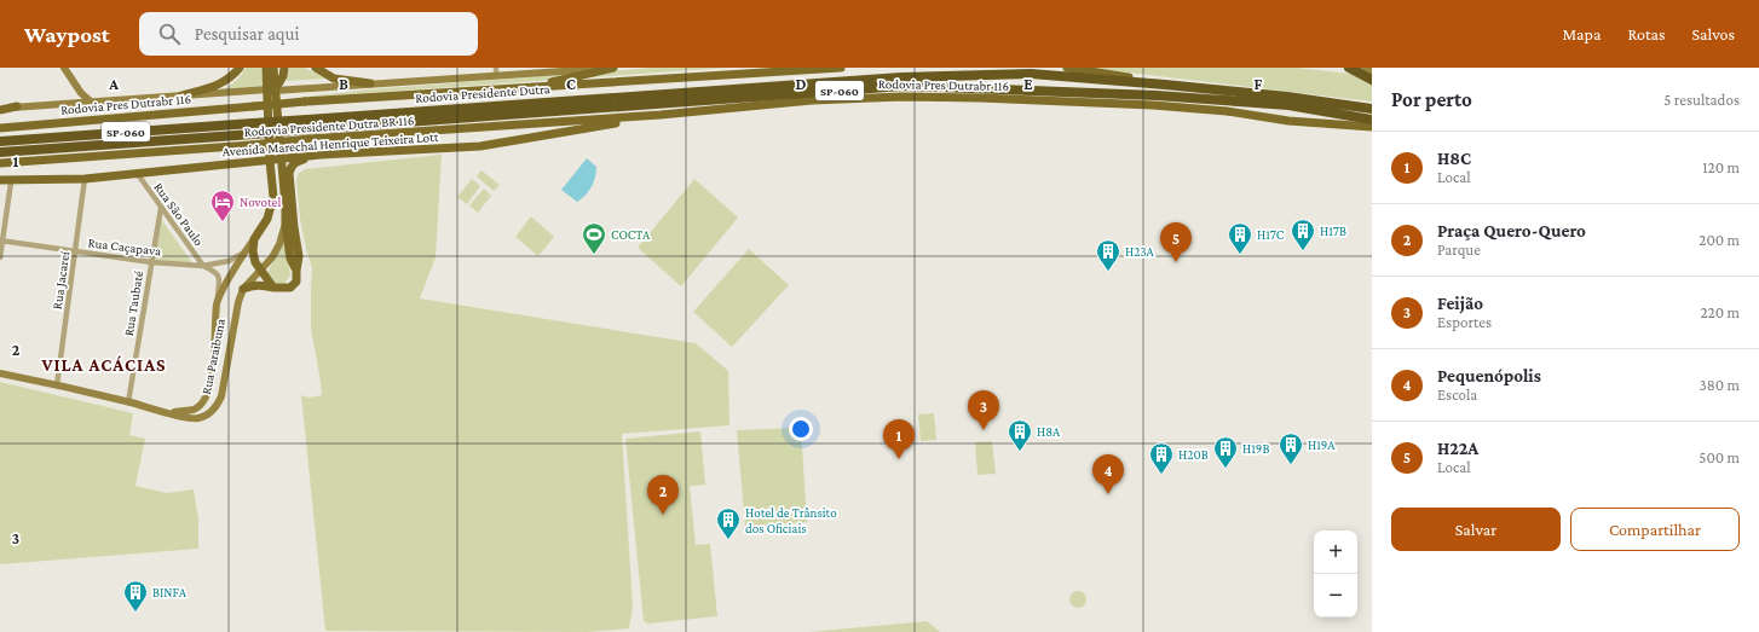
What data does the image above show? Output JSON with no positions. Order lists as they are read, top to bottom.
{
  "streets": {
    "highway": ["SP-060", "Rodovia Presidente Dutra"],
    "main road": [
      "Rodovia Pres Dutrabr 116",
      "Rodovia Presidente Dutra BR 116",
      "Avenida Marechal Henrique Teixeira Lott",
      "Rua Paraibuna"
    ],
    "street": [
      "Rua São Paulo",
      "Rua Caçapava",
      "Rua Jacareí",
      "Rua Taubaté"
    ]
  },
  "crossings": [
    ["Rodovia Pres Dutrabr 116", "Rodovia Presidente Dutra BR 116"],
    ["Rodovia Pres Dutrabr 116", "Avenida Marechal Henrique Teixeira Lott"],
    ["Rodovia Presidente Dutra", "Rodovia Presidente Dutra BR 116"],
    ["Rodovia Presidente Dutra BR 116", "Avenida Marechal Henrique Teixeira Lott"],
    ["Avenida Marechal Henrique Teixeira Lott", "Rua São Paulo"],
    ["Avenida Marechal Henrique Teixeira Lott", "Rua Jacareí"],
    ["Avenida Marechal Henrique Teixeira Lott", "Rua Paraibuna"],
    ["Rua São Paulo", "Rua Caçapava"],
    ["Rua São Paulo", "Rua Taubaté"],
    ["Rua São Paulo", "Rua Paraibuna"],
    ["Rua Caçapava", "Rua Jacareí"],
    ["Rua Caçapava", "Rua Taubaté"],
    ["Rua Caçapava", "Rua Paraibuna"]
  ],
  "districts": ["VILA ACÁCIAS"],
  "places": {
    "hotel": ["Novotel"],
    "building": [
      "H17B",
      "H17C",
      "H23A",
      "H8A",
      "H19A",
      "H19B",
      "H20B",
      "Hotel de Trânsito dos Oficiais",
      "BINFA"
    ],
    "sports": ["COCTA"]
  },
  "page": {
    "header": "Waypost",
    "search": "Pesquisar aqui",
    "nav": ["Mapa", "Rotas", "Salvos"],
    "heading": ["Por perto", "5 resultados"],
    "list": [
      {
        "mark": "1",
        "name": "H8C",
        "note": "Local",
        "value": "120 m"
      },
      {
        "mark": "2",
        "name": "Praça Quero-Quero",
        "note": "Parque",
        "value": "200 m"
      },
      {
        "mark": "3",
        "name": "Feijão",
        "note": "Esportes",
        "value": "220 m"
      },
      {
        "mark": "4",
        "name": "Pequenópolis",
        "note": "Escola",
        "value": "380 m"
      },
      {
        "mark": "5",
        "name": "H22A",
        "note": "Local",
        "value": "500 m"
      }
    ],
    "pins": [
      "5",
      "3",
      "1",
      "4",
      "2"
    ],
    "buttons": ["Salvar", "Compartilhar"],
    "map_buttons": ["+", "−"]
  },
  "grid": {
    "columns": [
      "A",
      "B",
      "C",
      "D",
      "E",
      "F"
    ],
    "rows": ["1", "2", "3"]
  }
}
